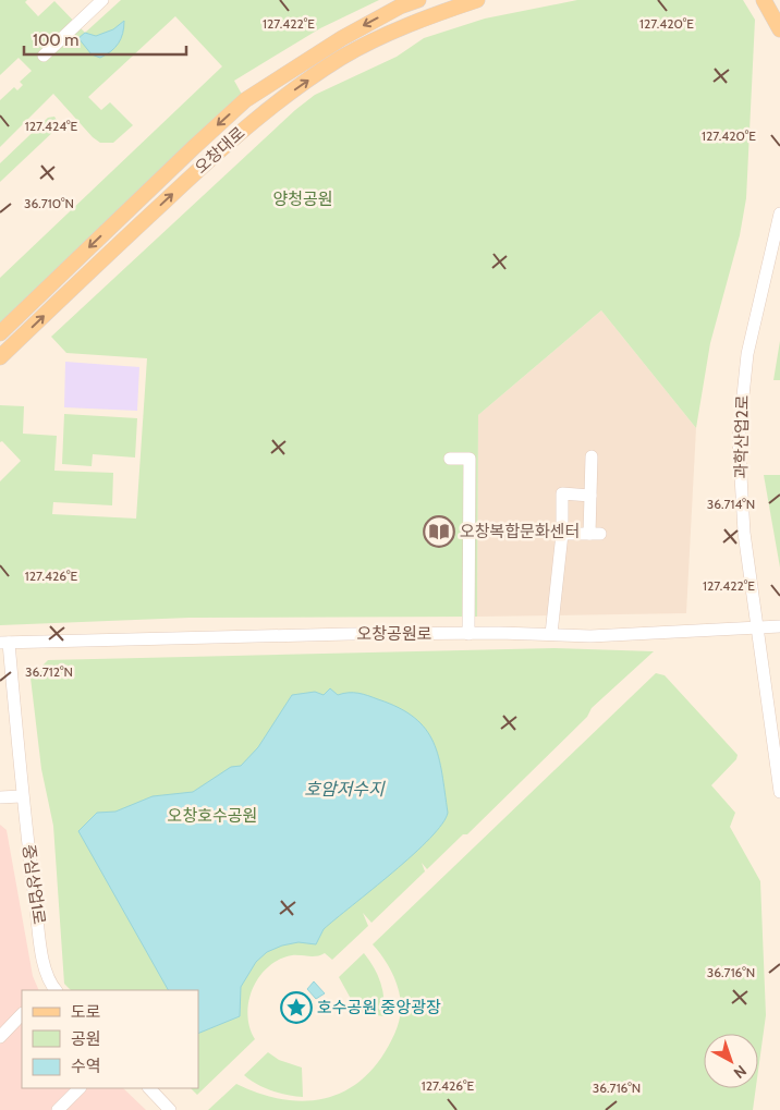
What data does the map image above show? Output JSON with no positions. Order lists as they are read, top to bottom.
{
  "streets": {
    "main road": ["오창대로"],
    "street": ["과학산업2로", "오창공원로", "중심상업1로"]
  },
  "crossings": [
    ["과학산업2로", "오창공원로"],
    ["오창공원로", "중심상업1로"]
  ],
  "water": ["호암저수지"],
  "parks": ["양청공원", "오창호수공원"],
  "places": {
    "library": ["오창복합문화센터"],
    "place": ["호수공원 중앙광장"]
  },
  "legend": ["도로", "공원", "수역"],
  "scale_bar": "100 m",
  "north": "bottom right",
  "coordinates": [
    "127.422°E",
    "127.420°E",
    "127.424°E",
    "36.710°N",
    "36.714°N",
    "127.426°E",
    "36.712°N",
    "36.716°N"
  ]
}
